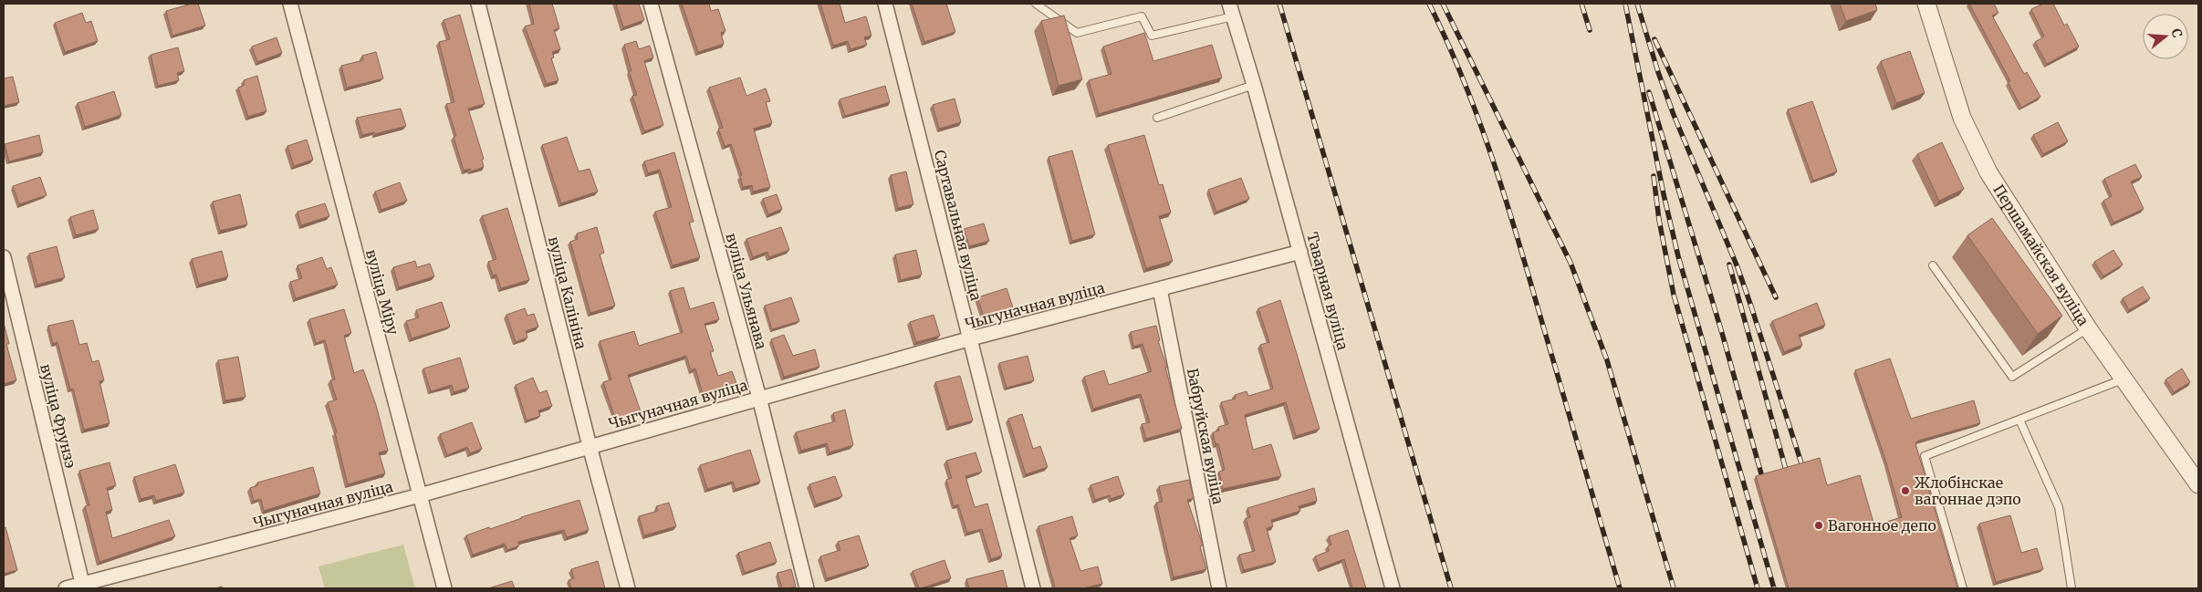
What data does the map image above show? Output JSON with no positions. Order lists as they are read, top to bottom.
{
  "streets": {
    "street": [
      "Сартавальная вуліца",
      "Першамайская вуліца",
      "вуліца Ульянава",
      "Таварная вуліца",
      "вуліца Міру",
      "вуліца Калініна",
      "Чыгуначная вуліца",
      "вуліца Фрунзэ",
      "Бабруйская вуліца"
    ]
  },
  "crossings": [
    ["Сартавальная вуліца", "Чыгуначная вуліца"],
    ["вуліца Ульянава", "Чыгуначная вуліца"],
    ["Таварная вуліца", "Чыгуначная вуліца"],
    ["вуліца Міру", "Чыгуначная вуліца"],
    ["вуліца Калініна", "Чыгуначная вуліца"],
    ["Чыгуначная вуліца", "вуліца Фрунзэ"],
    ["Чыгуначная вуліца", "Бабруйская вуліца"]
  ],
  "places": ["Жлобінскае вагоннае дэпо", "Вагонное депо"],
  "north": "right"
}
